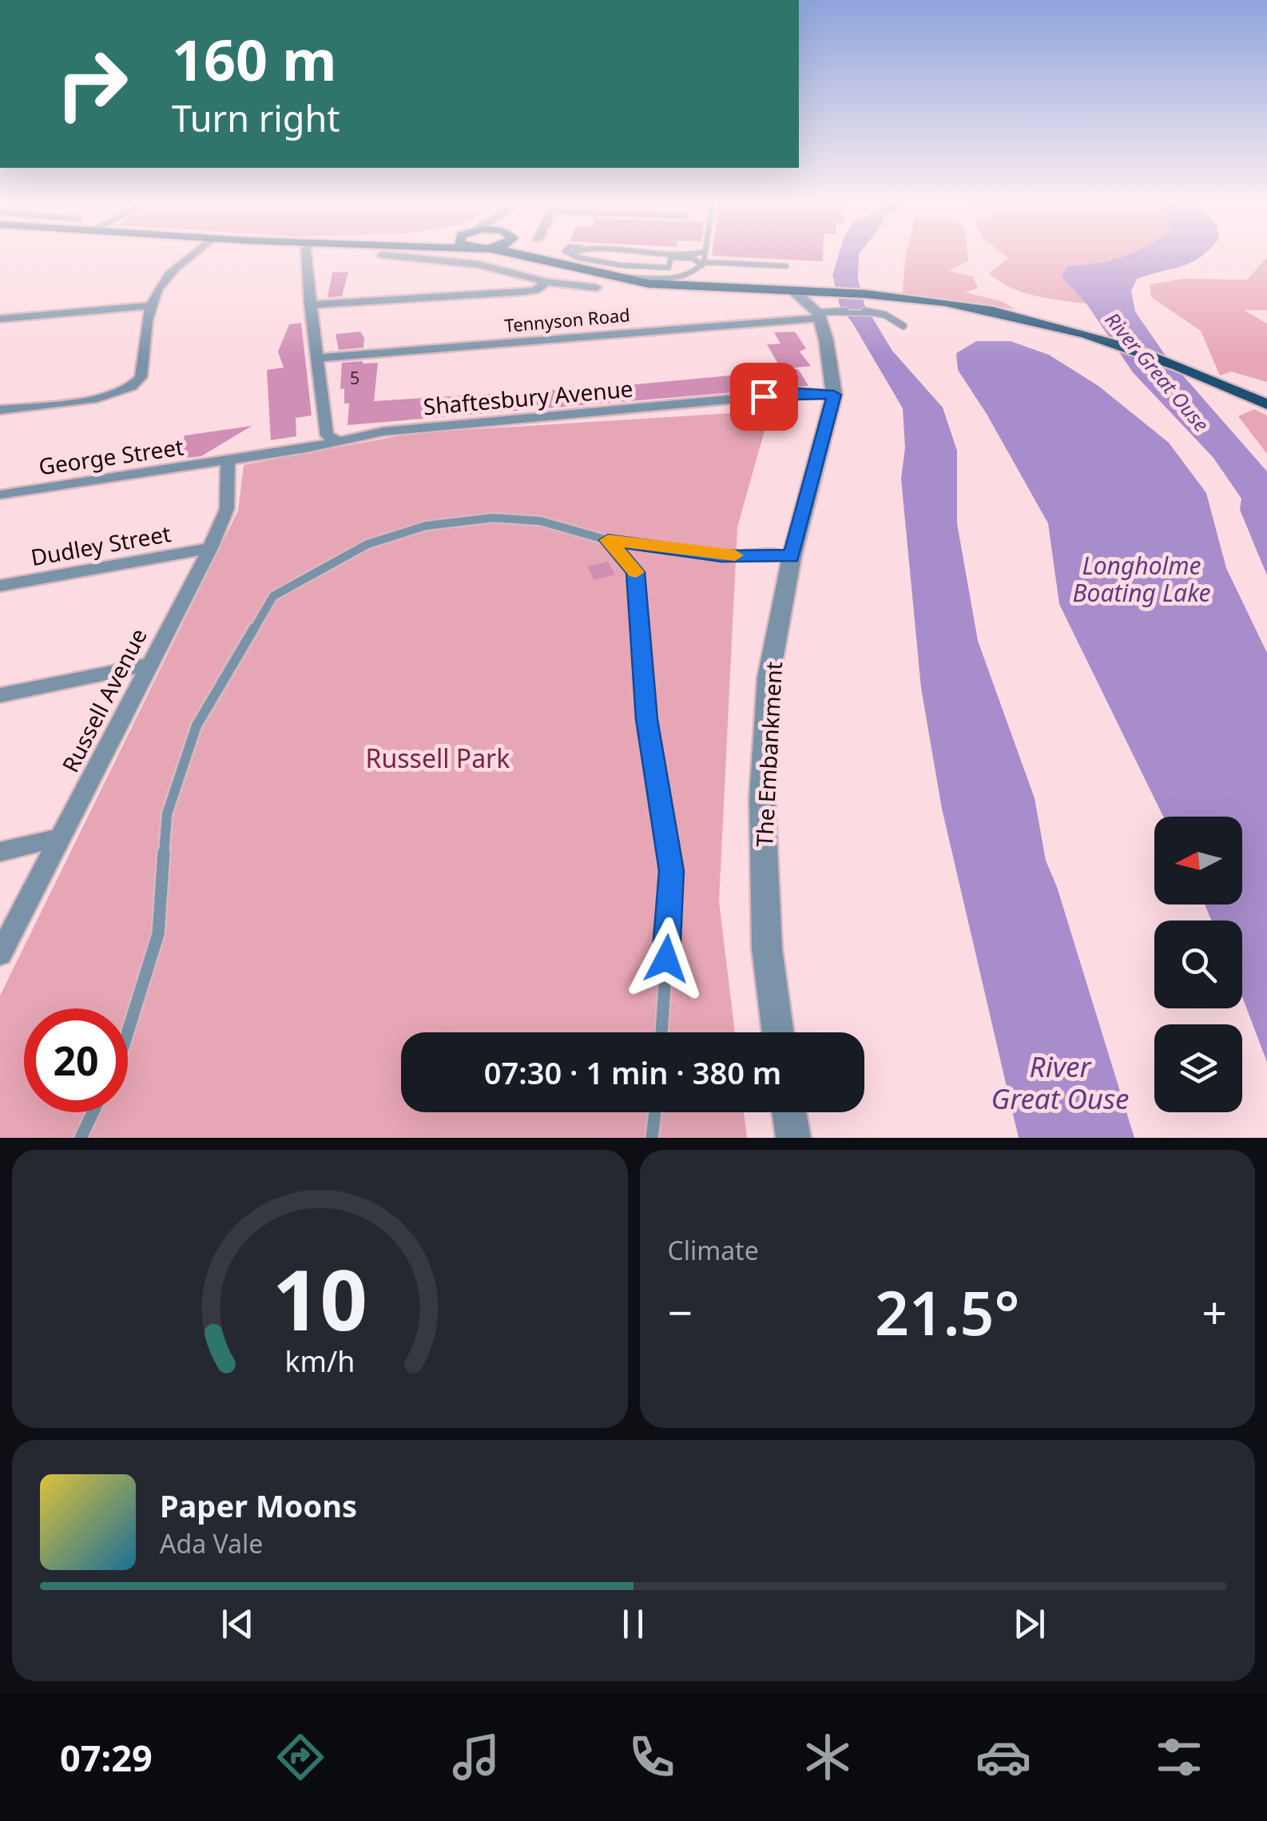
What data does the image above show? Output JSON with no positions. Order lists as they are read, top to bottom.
{
  "streets": {
    "street": [
      "Tennyson Road",
      "Shaftesbury Avenue",
      "George Street",
      "Dudley Street",
      "Russell Avenue",
      "The Embankment"
    ]
  },
  "crossings": [
    ["Tennyson Road", "The Embankment"],
    ["Shaftesbury Avenue", "George Street"],
    ["Shaftesbury Avenue", "Russell Avenue"],
    ["Shaftesbury Avenue", "The Embankment"],
    ["George Street", "Russell Avenue"],
    ["Dudley Street", "Russell Avenue"]
  ],
  "water": ["River Great Ouse", "Longholme Boating Lake"],
  "parks": ["Russell Park"],
  "house_numbers": ["5"],
  "north": "left",
  "page": {
    "turn": ["160 m", "Turn right"],
    "limit": "20",
    "trip": "07:30 · 1 min · 380 m",
    "tile": "Climate",
    "heat": ["−", "21.5°", "+"],
    "song": ["Paper Moons", "Ada Vale"],
    "tabs": "07:29",
    "gauge": ["10", "km/h"]
  }
}
